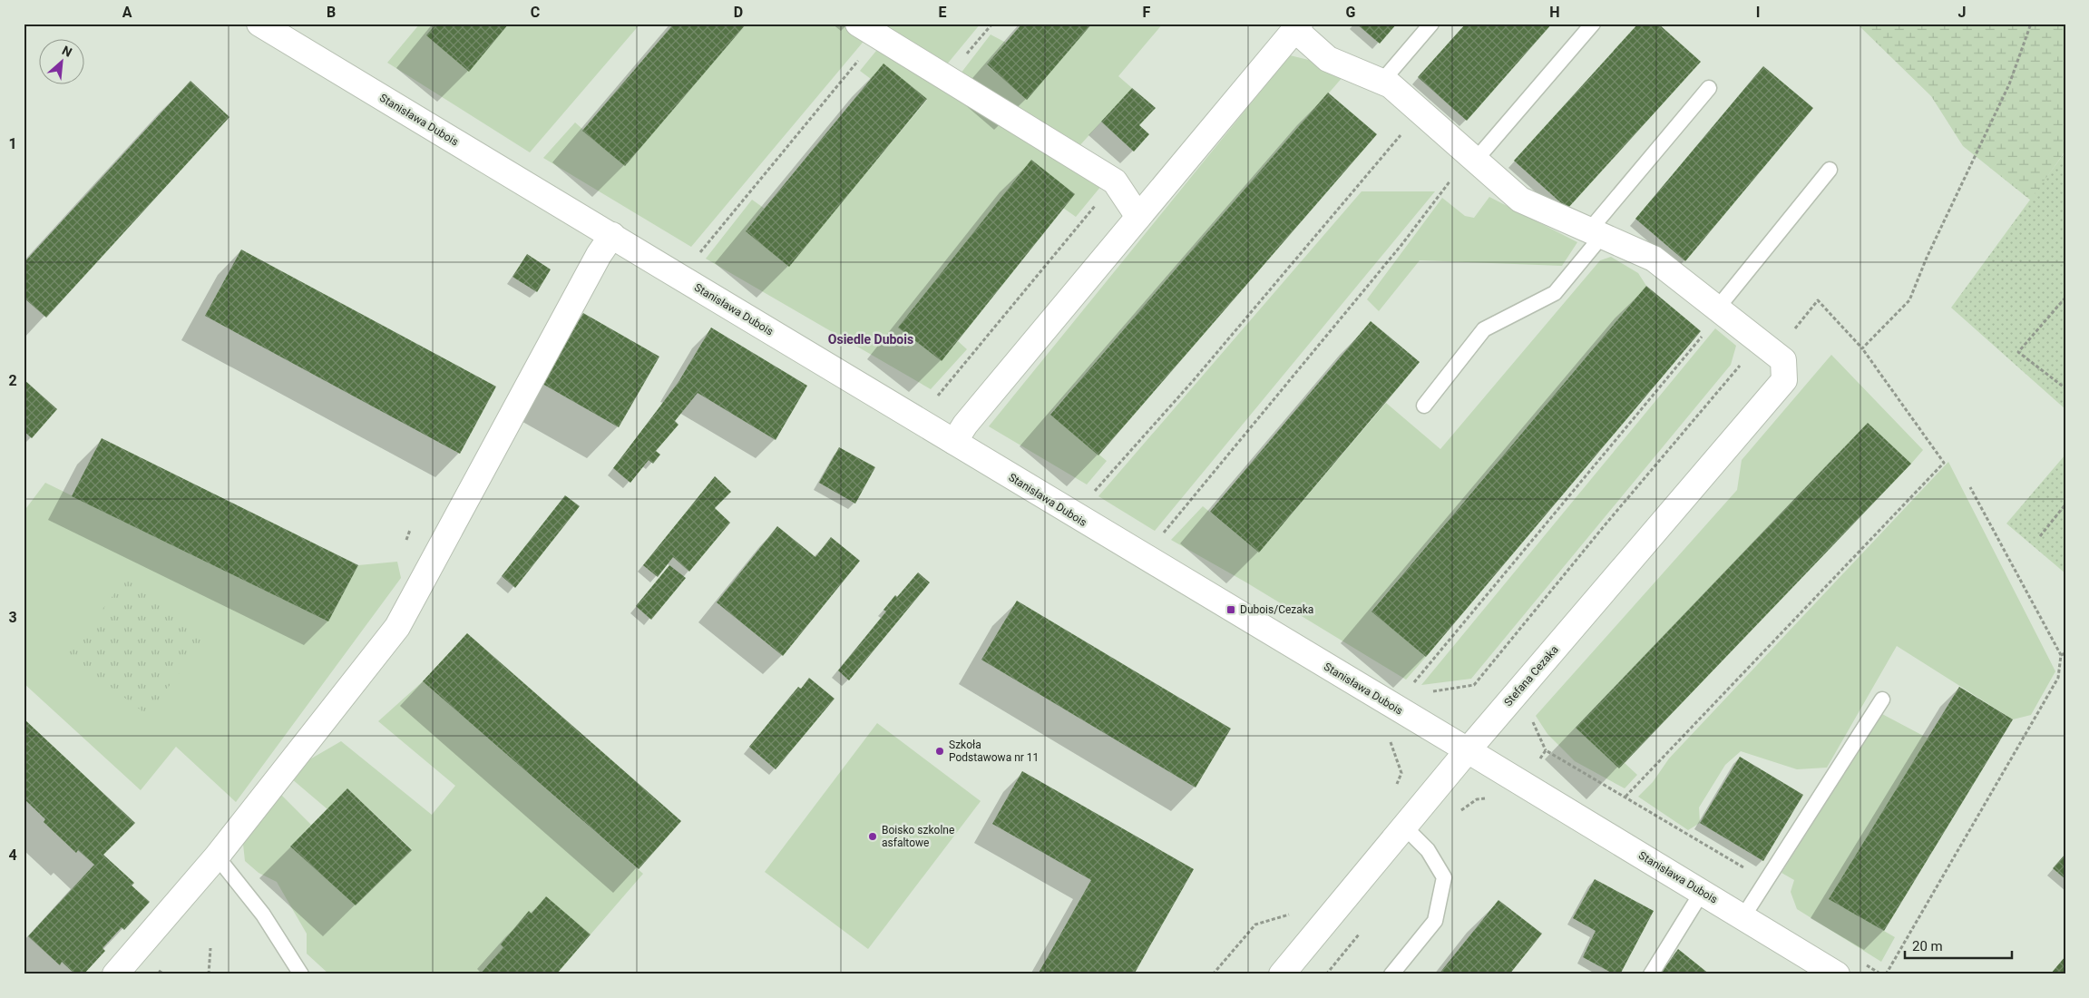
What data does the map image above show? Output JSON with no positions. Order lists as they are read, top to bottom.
{
  "streets": {
    "street": ["Stanisława Dubois", "Stefana Cezaka"]
  },
  "crossings": [
    ["Stanisława Dubois", "Stefana Cezaka"]
  ],
  "districts": ["Osiedle Dubois"],
  "places": {
    "transit": ["Dubois/Cezaka"],
    "other": ["Szkoła Podstawowa nr 11", "Boisko szkolne asfaltowe"]
  },
  "scale_bar": "20 m",
  "north": "top right",
  "grid": {
    "columns": [
      "A",
      "B",
      "C",
      "D",
      "E",
      "F",
      "G",
      "H",
      "I",
      "J"
    ],
    "rows": [
      "1",
      "2",
      "3",
      "4"
    ]
  }
}
